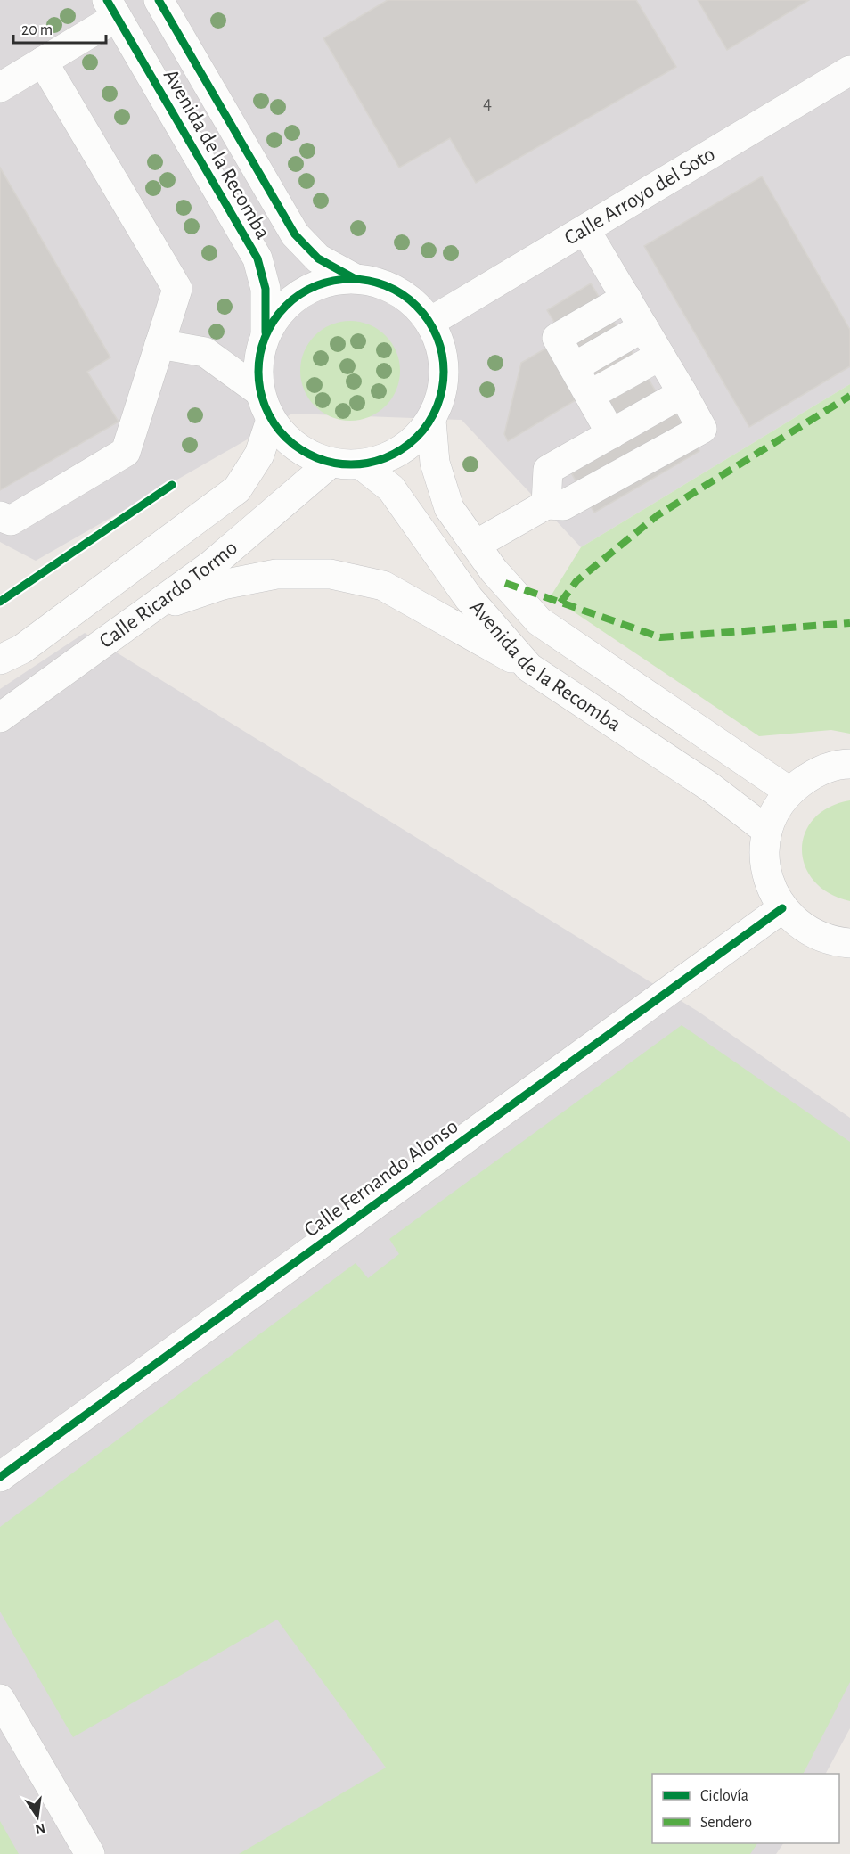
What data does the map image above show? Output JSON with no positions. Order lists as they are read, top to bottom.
{
  "streets": {
    "street": [
      "Avenida de la Recomba",
      "Calle Arroyo del Soto",
      "Calle Ricardo Tormo",
      "Calle Fernando Alonso"
    ]
  },
  "crossings": [
    ["Avenida de la Recomba", "Calle Arroyo del Soto"],
    ["Avenida de la Recomba", "Calle Ricardo Tormo"],
    ["Calle Arroyo del Soto", "Calle Ricardo Tormo"]
  ],
  "house_numbers": ["4"],
  "legend": ["Ciclovía", "Sendero"],
  "scale_bar": "20 m",
  "north": "bottom"
}
